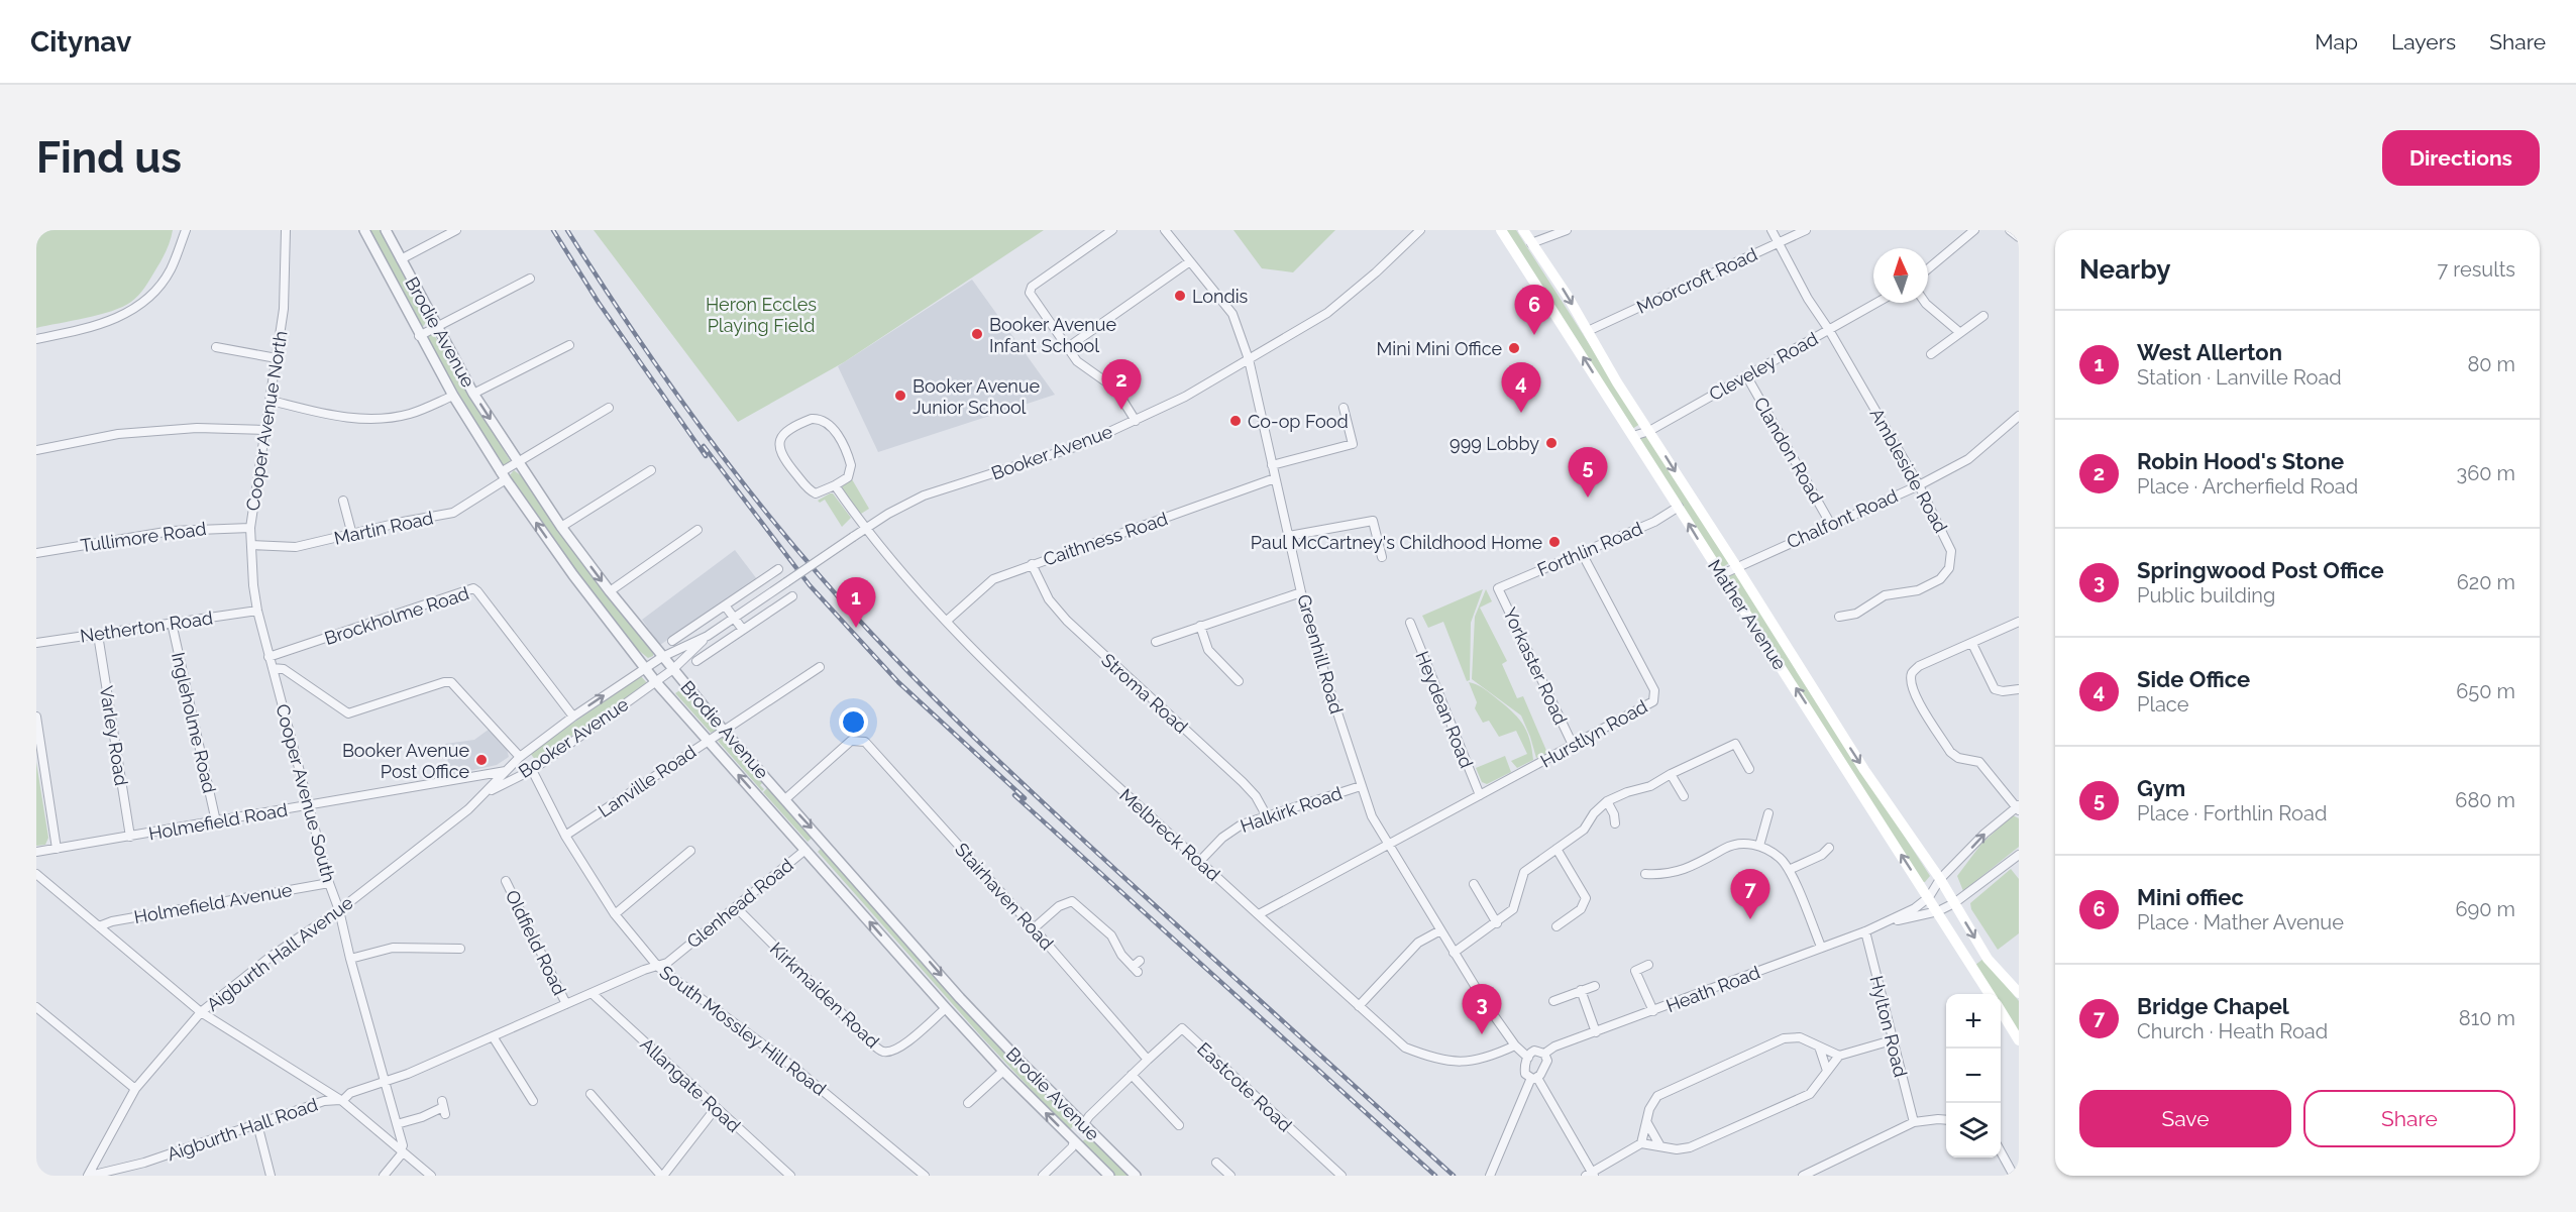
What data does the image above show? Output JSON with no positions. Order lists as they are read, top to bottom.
{
  "streets": {
    "main road": ["Mather Avenue"],
    "street": [
      "Moorcroft Road",
      "Brodie Avenue",
      "Cleveley Road",
      "Cooper Avenue North",
      "Clandon Road",
      "Booker Avenue",
      "Ambleside Road",
      "Chalfont Road",
      "Martin Road",
      "Tullimore Road",
      "Caithness Road",
      "Forthlin Road",
      "Brockholme Road",
      "Netherton Road",
      "Greenhill Road",
      "Yorkaster Road",
      "Stroma Road",
      "Heydean Road",
      "Ingleholme Road",
      "Hurstlyn Road",
      "Varley Road",
      "Lanville Road",
      "Cooper Avenue South",
      "Halkirk Road",
      "Holmefield Road",
      "Melbreck Road",
      "Stairhaven Road",
      "Holmefield Avenue",
      "Glenhead Road",
      "Oldfield Road",
      "Aigburth Hall Avenue",
      "Heath Road",
      "Kirkmaiden Road",
      "Hylton Road",
      "South Mossley Hill Road",
      "Allangate Road",
      "Eastcote Road",
      "Aigburth Hall Road"
    ]
  },
  "crossings": [
    ["Moorcroft Road", "Ambleside Road"],
    ["Moorcroft Road", "Mather Avenue"],
    ["Brodie Avenue", "Booker Avenue"],
    ["Brodie Avenue", "Martin Road"],
    ["Brodie Avenue", "Lanville Road"],
    ["Brodie Avenue", "Stairhaven Road"],
    ["Brodie Avenue", "Glenhead Road"],
    ["Brodie Avenue", "Kirkmaiden Road"],
    ["Cleveley Road", "Clandon Road"],
    ["Cleveley Road", "Ambleside Road"],
    ["Cleveley Road", "Mather Avenue"],
    ["Cooper Avenue North", "Martin Road"],
    ["Cooper Avenue North", "Tullimore Road"],
    ["Cooper Avenue North", "Netherton Road"],
    ["Cooper Avenue North", "Cooper Avenue South"],
    ["Clandon Road", "Chalfont Road"],
    ["Booker Avenue", "Brockholme Road"],
    ["Booker Avenue", "Greenhill Road"],
    ["Booker Avenue", "Holmefield Road"],
    ["Booker Avenue", "Melbreck Road"],
    ["Booker Avenue", "Aigburth Hall Avenue"],
    ["Booker Avenue", "South Mossley Hill Road"],
    ["Ambleside Road", "Chalfont Road"],
    ["Chalfont Road", "Mather Avenue"],
    ["Caithness Road", "Greenhill Road"],
    ["Caithness Road", "Stroma Road"],
    ["Caithness Road", "Melbreck Road"],
    ["Forthlin Road", "Mather Avenue"],
    ["Forthlin Road", "Yorkaster Road"],
    ["Forthlin Road", "Hurstlyn Road"],
    ["Mather Avenue", "Heath Road"],
    ["Brockholme Road", "Cooper Avenue South"],
    ["Netherton Road", "Ingleholme Road"],
    ["Netherton Road", "Varley Road"],
    ["Netherton Road", "Cooper Avenue South"],
    ["Greenhill Road", "Hurstlyn Road"],
    ["Greenhill Road", "Halkirk Road"],
    ["Greenhill Road", "Melbreck Road"],
    ["Greenhill Road", "Heath Road"],
    ["Yorkaster Road", "Hurstlyn Road"],
    ["Stroma Road", "Halkirk Road"],
    ["Heydean Road", "Hurstlyn Road"],
    ["Ingleholme Road", "Holmefield Road"],
    ["Hurstlyn Road", "Melbreck Road"],
    ["Varley Road", "Holmefield Road"],
    ["Lanville Road", "South Mossley Hill Road"],
    ["Cooper Avenue South", "Holmefield Road"],
    ["Cooper Avenue South", "Holmefield Avenue"],
    ["Cooper Avenue South", "Aigburth Hall Avenue"],
    ["Cooper Avenue South", "Aigburth Hall Road"],
    ["Halkirk Road", "Melbreck Road"],
    ["Stairhaven Road", "Eastcote Road"],
    ["Glenhead Road", "Kirkmaiden Road"],
    ["Glenhead Road", "South Mossley Hill Road"],
    ["Glenhead Road", "Aigburth Hall Road"],
    ["Oldfield Road", "Aigburth Hall Road"],
    ["Aigburth Hall Avenue", "Aigburth Hall Road"],
    ["Heath Road", "Hylton Road"],
    ["South Mossley Hill Road", "Aigburth Hall Road"],
    ["Allangate Road", "Aigburth Hall Road"]
  ],
  "parks": ["Heron Eccles Playing Field"],
  "places": [
    "Londis",
    "Booker Avenue Infant School",
    "Mini Mini Office",
    "Booker Avenue Junior School",
    "Co-op Food",
    "999 Lobby",
    "Paul McCartney's Childhood Home",
    "Booker Avenue Post Office"
  ],
  "north": "top",
  "page": {
    "header": "Citynav",
    "nav": ["Map", "Layers", "Share"],
    "buttons": [
      "Directions",
      ["Save", "Share"]
    ],
    "title": "Find us",
    "heading": ["Nearby", "7 results"],
    "pins": [
      "6",
      "2",
      "4",
      "5",
      "1",
      "7",
      "3"
    ],
    "list": [
      {
        "mark": "1",
        "name": "West Allerton",
        "note": "Station · Lanville Road",
        "value": "80 m"
      },
      {
        "mark": "2",
        "name": "Robin Hood's Stone",
        "note": "Place · Archerfield Road",
        "value": "360 m"
      },
      {
        "mark": "3",
        "name": "Springwood Post Office",
        "note": "Public building",
        "value": "620 m"
      },
      {
        "mark": "4",
        "name": "Side Office",
        "note": "Place",
        "value": "650 m"
      },
      {
        "mark": "5",
        "name": "Gym",
        "note": "Place · Forthlin Road",
        "value": "680 m"
      },
      {
        "mark": "6",
        "name": "Mini offiec",
        "note": "Place · Mather Avenue",
        "value": "690 m"
      },
      {
        "mark": "7",
        "name": "Bridge Chapel",
        "note": "Church · Heath Road",
        "value": "810 m"
      }
    ],
    "map_buttons": ["+", "−"]
  }
}
